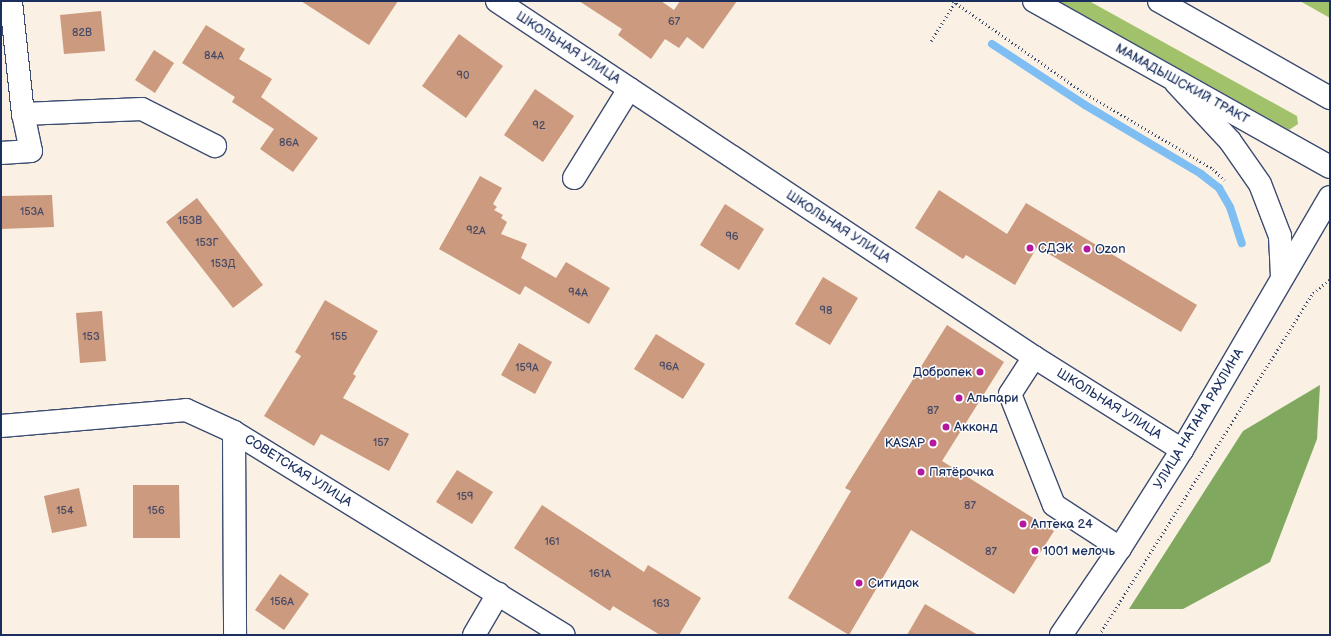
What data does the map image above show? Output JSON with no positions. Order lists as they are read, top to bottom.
{
  "streets": {
    "street": [
      "ШКОЛЬНАЯ УЛИЦА",
      "МАМАДЫШСКИЙ ТРАКТ",
      "УЛИЦА НАТАНА РАХЛИНА",
      "СОВЕТСКАЯ УЛИЦА"
    ]
  },
  "crossings": [
    ["ШКОЛЬНАЯ УЛИЦА", "УЛИЦА НАТАНА РАХЛИНА"]
  ],
  "places": [
    "СДЭК",
    "Ozon",
    "Добропек",
    "Альпари",
    "Акконд",
    "KASAP",
    "Пятёрочка",
    "Аптека 24",
    "1001 мелочь",
    "Ситидок"
  ],
  "house_numbers": [
    "67",
    "82В",
    "84А",
    "90",
    "92",
    "86А",
    "153А",
    "153В",
    "92А",
    "96",
    "153Г",
    "153Д",
    "94А",
    "98",
    "153",
    "155",
    "96А",
    "159А",
    "87",
    "157",
    "159",
    "87",
    "154",
    "156",
    "161",
    "87",
    "161А",
    "156А",
    "163"
  ]
}
